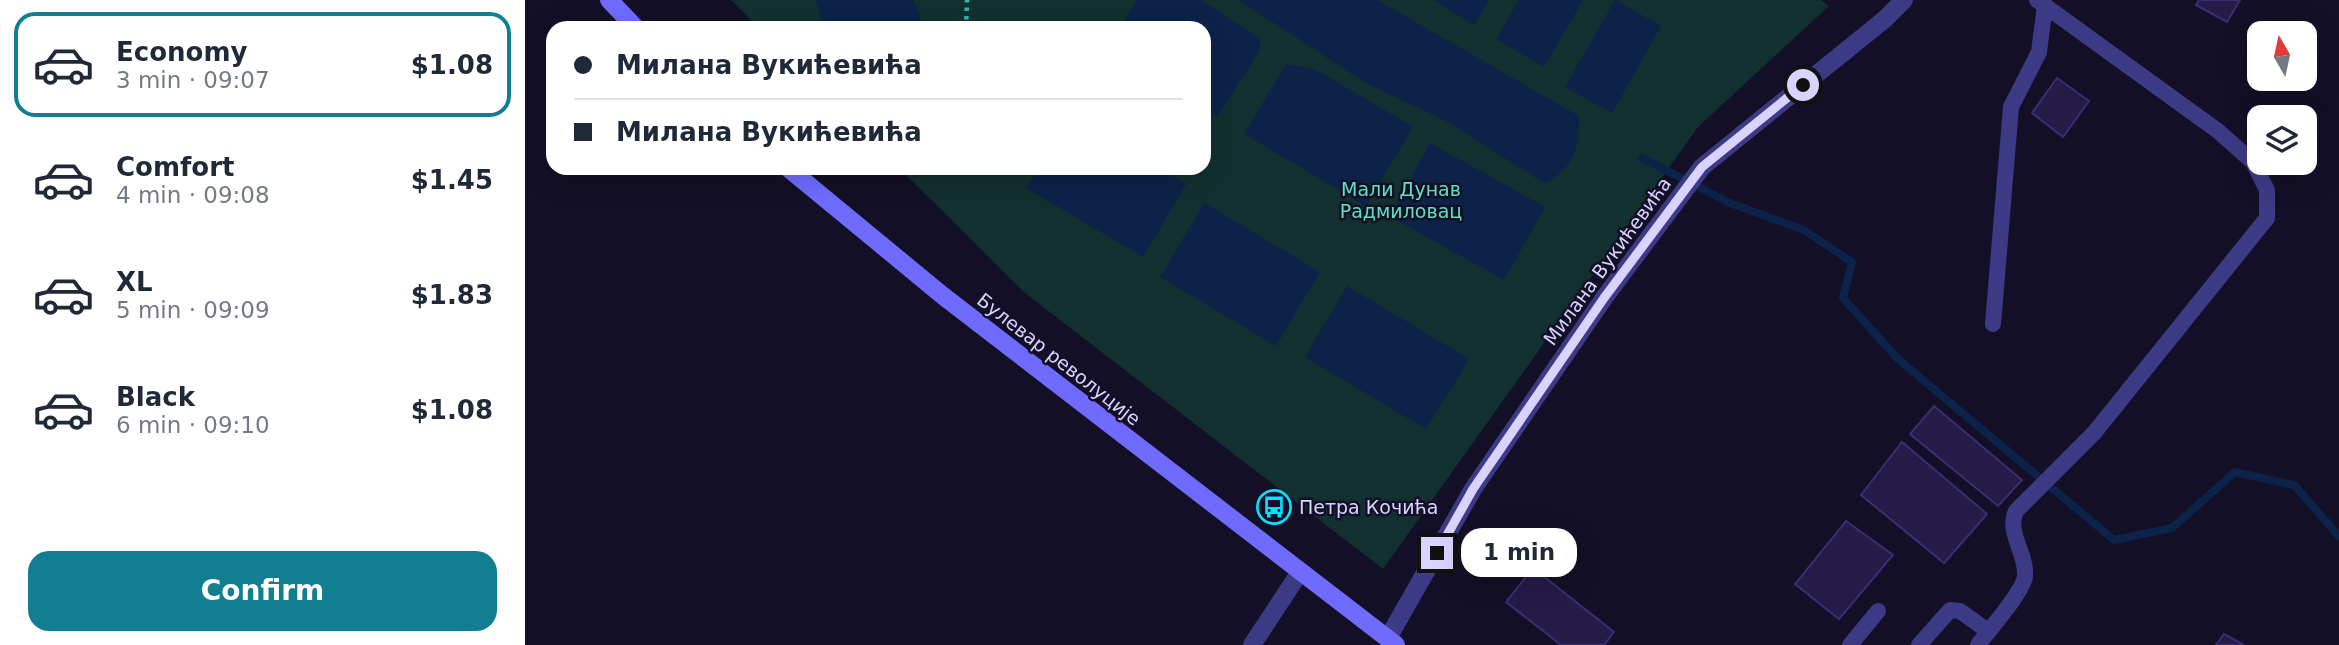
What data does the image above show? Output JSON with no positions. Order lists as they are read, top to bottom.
{
  "streets": {
    "main road": ["Булевар револуције"],
    "street": ["Милана Вукићевића"]
  },
  "crossings": [
    ["Милана Вукићевића", "Булевар револуције"]
  ],
  "parks": ["Мали Дунав Радмиловац"],
  "places": {
    "bus stop": ["Петра Кочића"]
  },
  "north": "top",
  "page": {
    "list": [
      {
        "name": "Economy",
        "note": "3 min · 09:07",
        "value": "$1.08"
      },
      {
        "name": "Comfort",
        "note": "4 min · 09:08",
        "value": "$1.45"
      },
      {
        "name": "XL",
        "note": "5 min · 09:09",
        "value": "$1.83"
      },
      {
        "name": "Black",
        "note": "6 min · 09:10",
        "value": "$1.08"
      }
    ],
    "banner": ["Милана Вукићевића", "Милана Вукићевића"],
    "bubble": "1 min",
    "buttons": "Confirm"
  }
}
